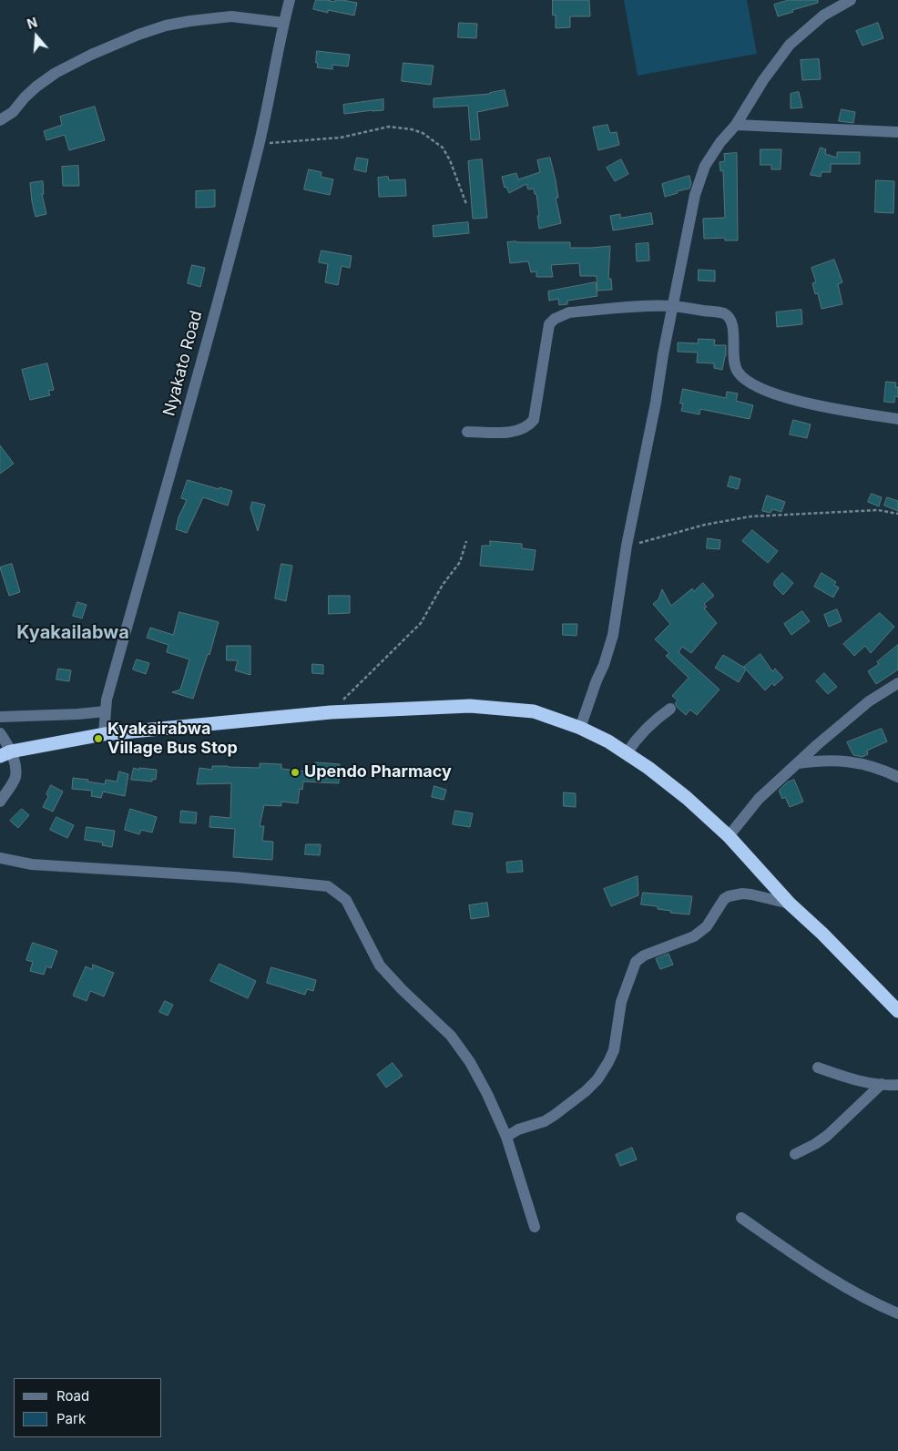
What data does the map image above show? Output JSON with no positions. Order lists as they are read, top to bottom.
{
  "streets": {
    "street": ["Nyakato Road"]
  },
  "districts": ["Kyakailabwa"],
  "places": ["Kyakairabwa Village Bus Stop", "Upendo Pharmacy"],
  "legend": ["Road", "Park"],
  "north": "top"
}
